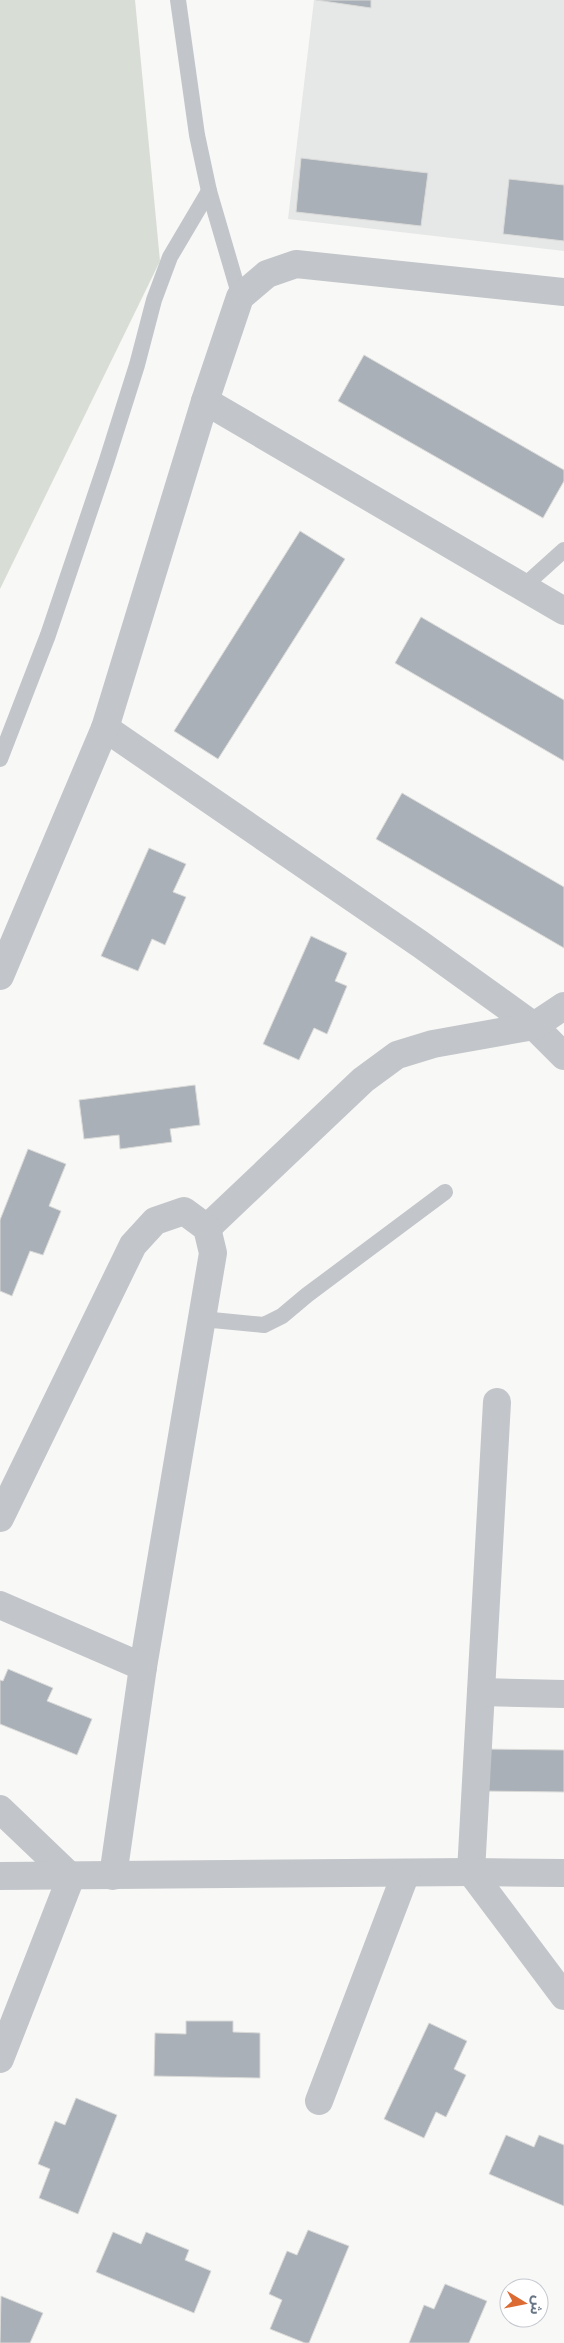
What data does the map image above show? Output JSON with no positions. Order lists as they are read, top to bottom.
{
  "north": "right"
}
